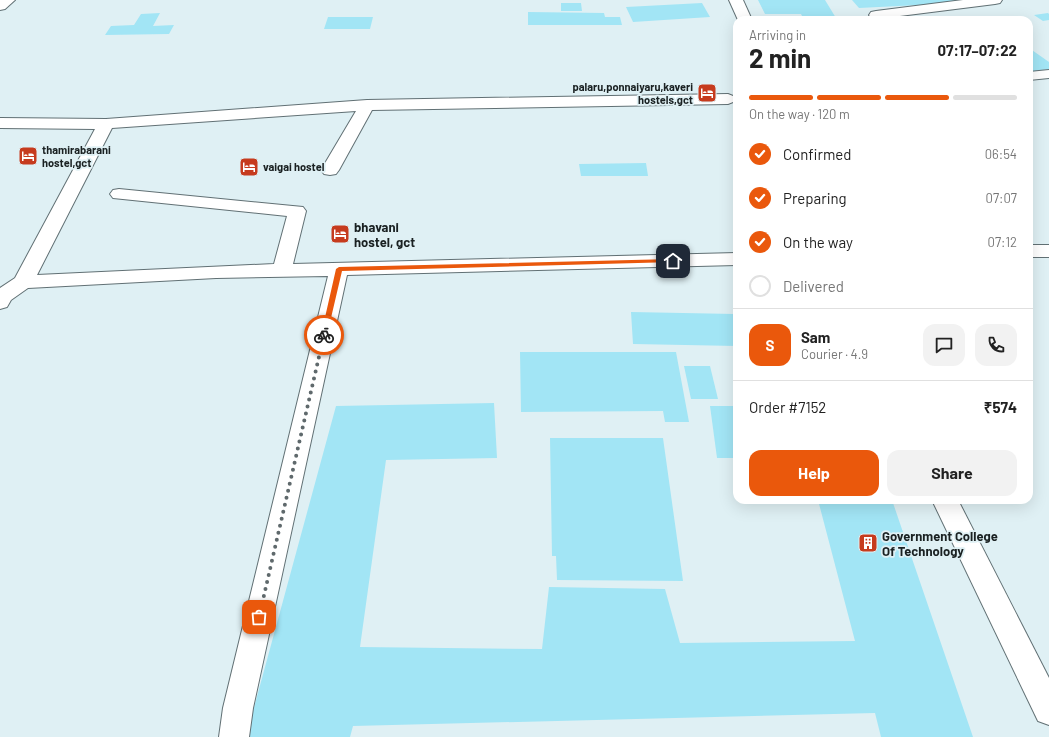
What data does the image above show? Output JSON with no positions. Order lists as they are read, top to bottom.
{
  "places": {
    "hotel": [
      "palaru,ponnaiyaru,kaveri hostels,gct",
      "thamirabarani hostel,gct",
      "vaigai hostel",
      "bhavani hostel, gct"
    ],
    "building": ["Government College Of Technology"]
  },
  "page": {
    "heading": ["2 min", "Arriving in", "07:17–07:22"],
    "panel": [
      "Sam",
      "Courier · 4.9",
      "Order #7152",
      "₹574"
    ],
    "bar": "On the way · 120 m",
    "list": [
      ["Confirmed", "06:54"],
      ["Preparing", "07:07"],
      ["On the way", "07:12"],
      "Delivered"
    ],
    "round": "S",
    "buttons": ["Help", "Share"]
  }
}
